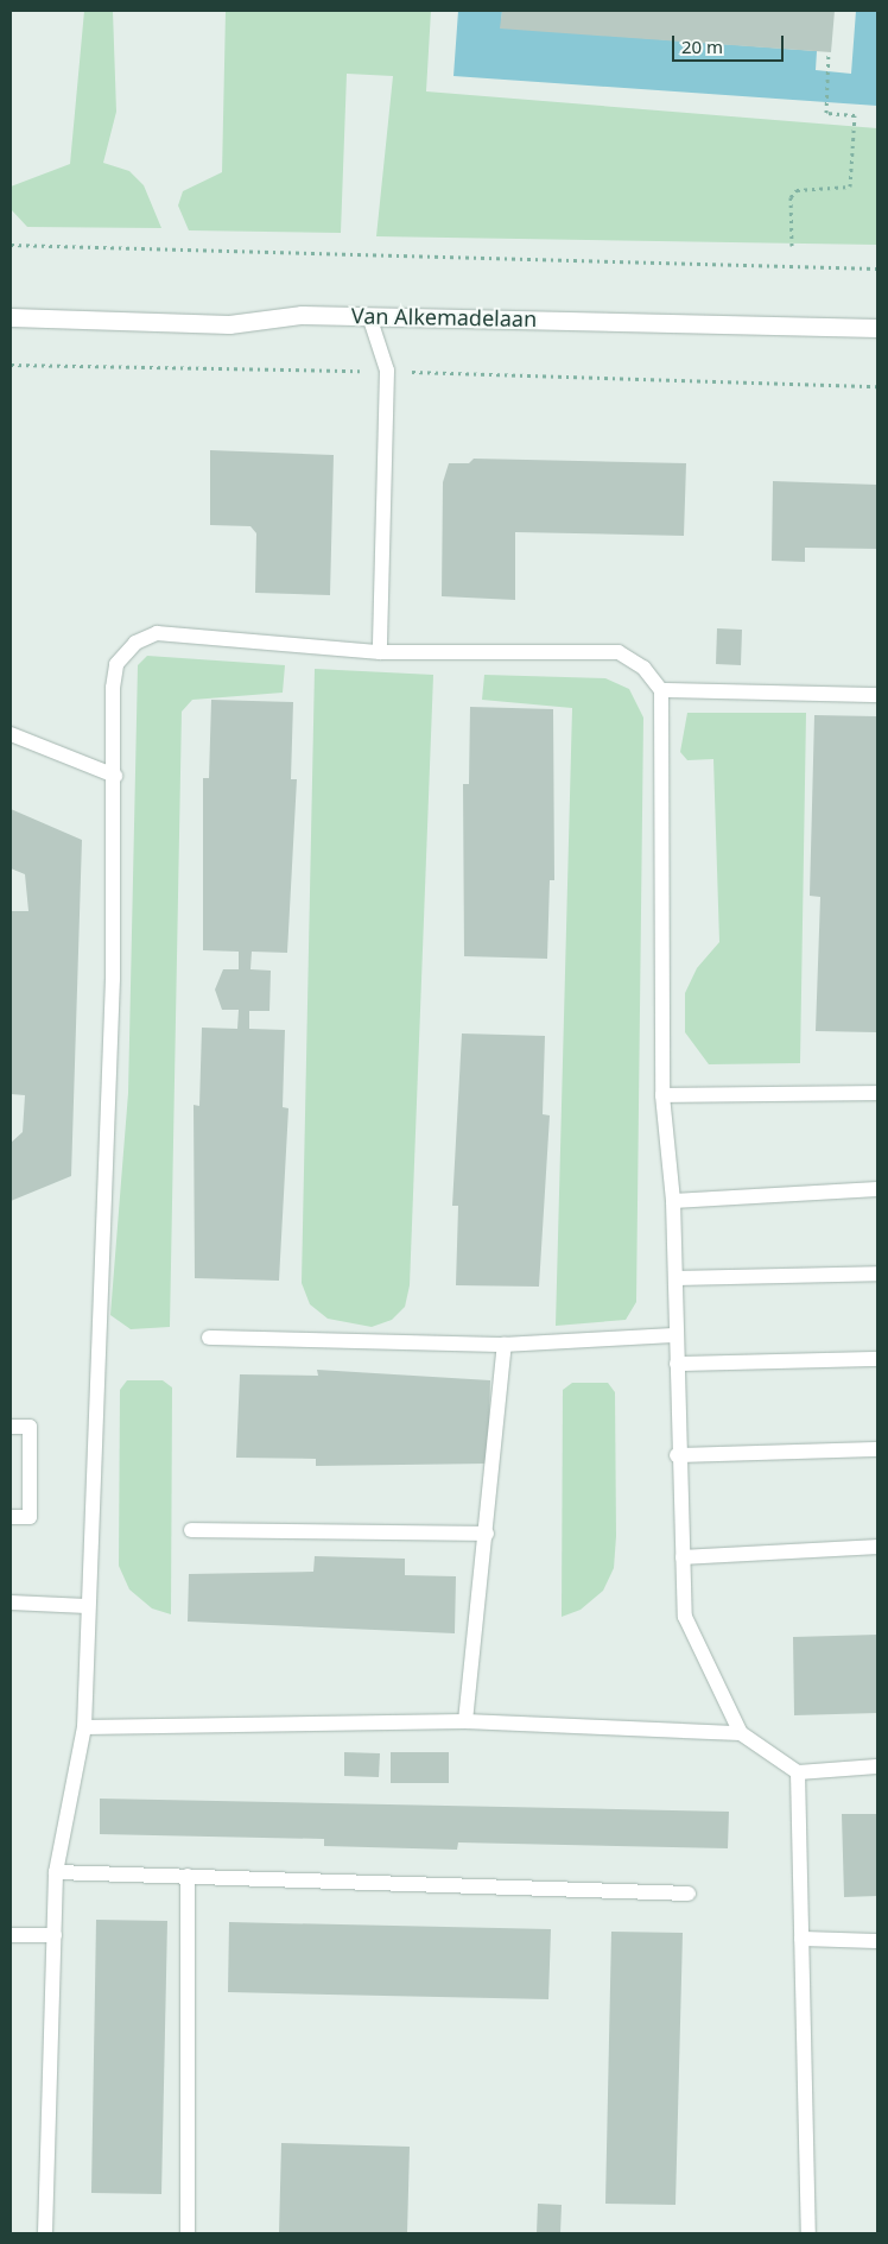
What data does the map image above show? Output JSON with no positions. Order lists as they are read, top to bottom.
{
  "streets": {
    "main road": ["Van Alkemadelaan"]
  },
  "scale_bar": "20 m"
}
